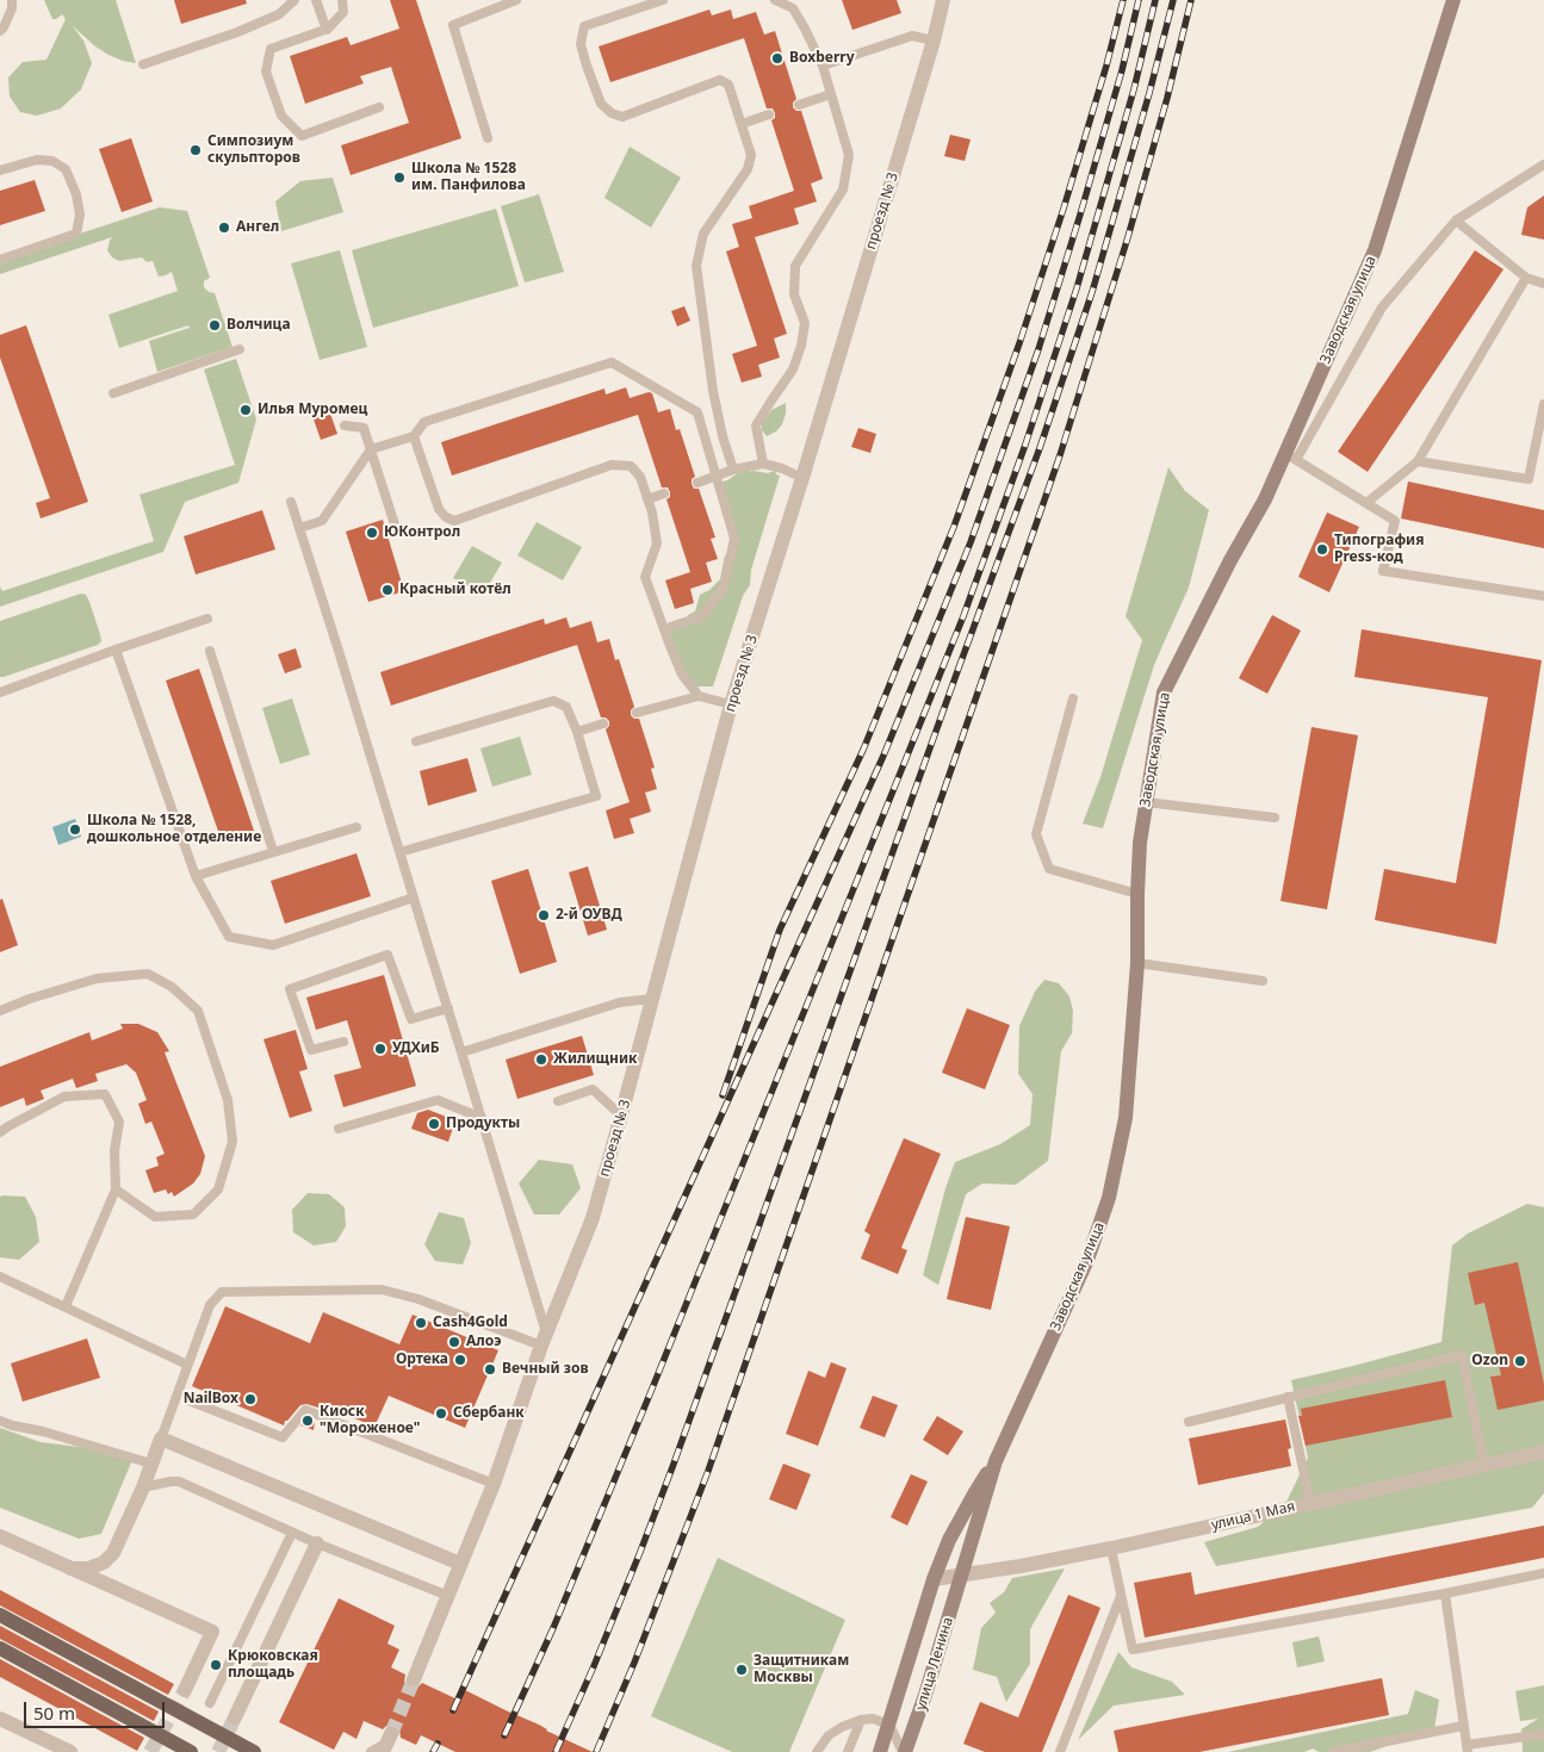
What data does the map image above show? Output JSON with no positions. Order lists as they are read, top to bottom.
{
  "streets": {
    "main road": ["Заводская улица", "улица Ленина"],
    "street": ["проезд № 3", "улица 1 Мая"]
  },
  "crossings": [
    ["Заводская улица", "улица 1 Мая"],
    ["Заводская улица", "улица Ленина"],
    ["улица 1 Мая", "улица Ленина"]
  ],
  "places": [
    "Boxberry",
    "Симпозиум скульпторов",
    "Школа № 1528 им. Панфилова",
    "Ангел",
    "Волчица",
    "Илья Муромец",
    "ЮКонтрол",
    "Типография Press-код",
    "Красный котёл",
    "Школа № 1528, дошкольное отделение",
    "2-й ОУВД",
    "УДХиБ",
    "Жилищник",
    "Продукты",
    "Cash4Gold",
    "Алоэ",
    "Ортека",
    "Ozon",
    "Вечный зов",
    "NailBox",
    "Сбербанк",
    "Киоск \"Мороженое\"",
    "Крюковская площадь",
    "Защитникам Москвы"
  ],
  "scale_bar": "50 m"
}
